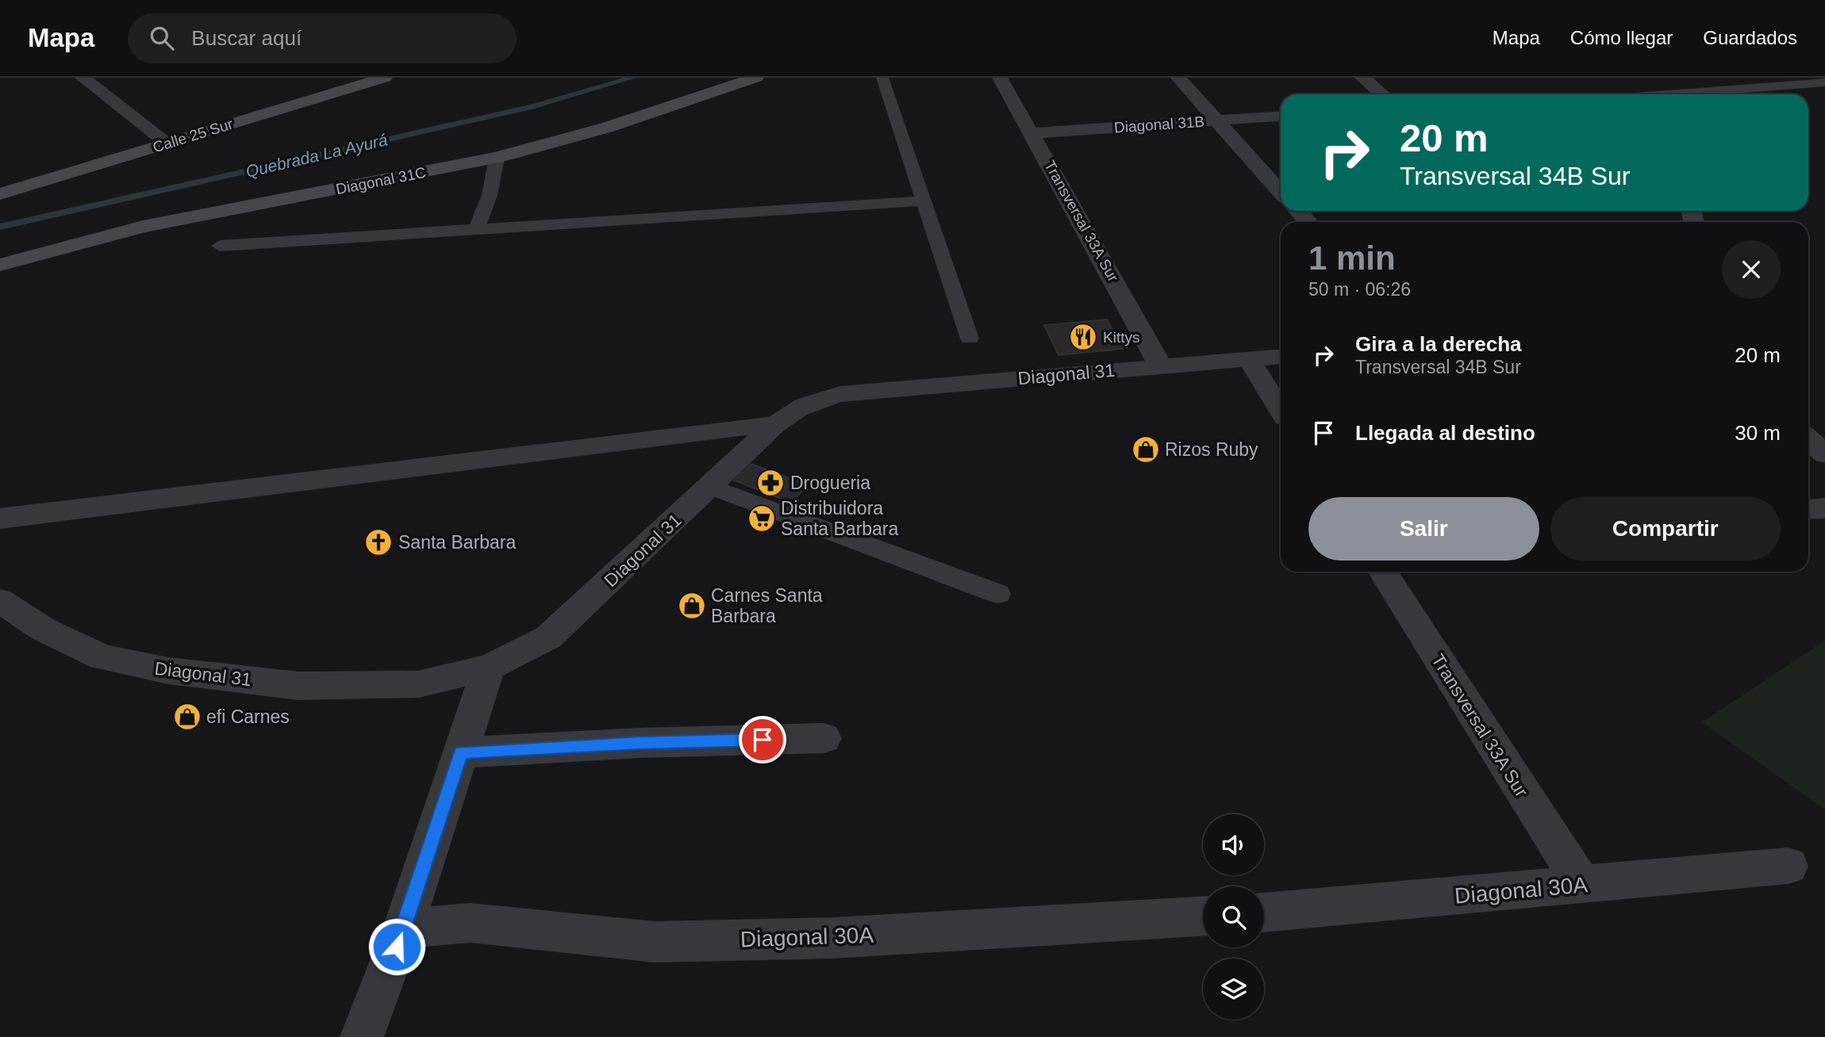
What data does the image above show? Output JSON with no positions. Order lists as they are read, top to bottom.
{
  "streets": {
    "main road": ["Calle 25 Sur", "Diagonal 31C"],
    "street": [
      "Diagonal 31B",
      "Transversal 33A Sur",
      "Diagonal 31",
      "Diagonal 30A"
    ]
  },
  "crossings": [
    ["Diagonal 31B", "Transversal 33A Sur"],
    ["Transversal 33A Sur", "Diagonal 31"],
    ["Transversal 33A Sur", "Diagonal 30A"]
  ],
  "water": ["Quebrada La Ayurá"],
  "places": {
    "restaurant": ["Kittys"],
    "shop": ["Rizos Ruby", "Carnes Santa Barbara", "efi Carnes"],
    "pharmacy": ["Drogueria"],
    "supermarket": ["Distribuidora Santa Barbara"],
    "church": ["Santa Barbara"]
  },
  "page": {
    "header": "Mapa",
    "search": "Buscar aquí",
    "nav": ["Mapa", "Cómo llegar", "Guardados"],
    "turn": ["20 m", "Transversal 34B Sur"],
    "heading": ["1 min", "50 m · 06:26"],
    "list": [
      {
        "name": "Gira a la derecha",
        "note": "Transversal 34B Sur",
        "value": "20 m"
      },
      {
        "name": "Llegada al destino",
        "value": "30 m"
      }
    ],
    "buttons": ["Salir", "Compartir"]
  }
}
